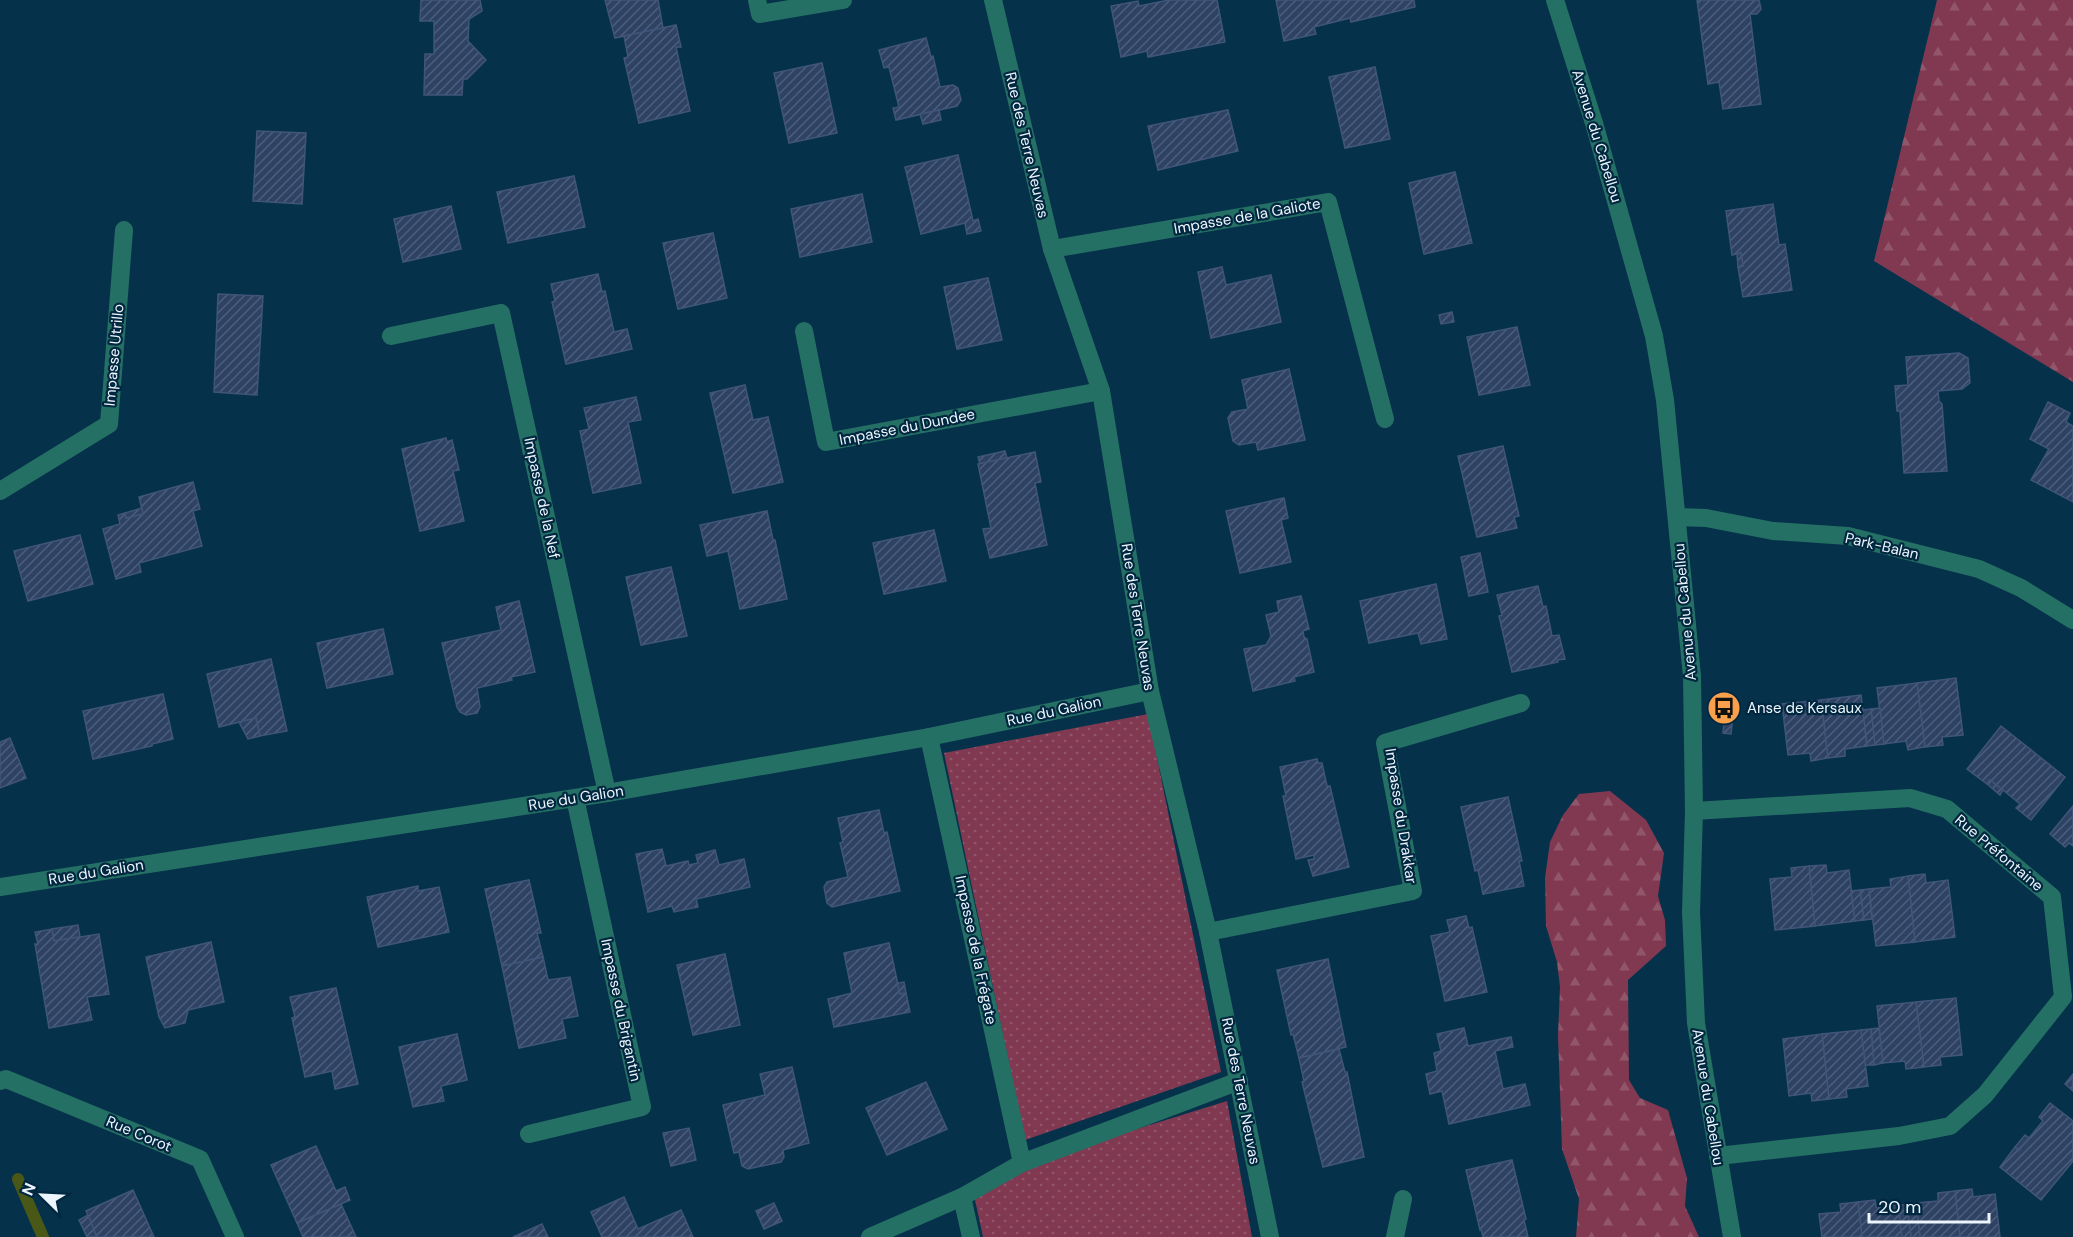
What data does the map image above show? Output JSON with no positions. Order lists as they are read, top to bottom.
{
  "streets": {
    "street": [
      "Avenue du Cabellou",
      "Rue des Terre Neuvas",
      "Impasse de la Galiote",
      "Impasse Utrillo",
      "Impasse du Dundee",
      "Impasse de la Nef",
      "Park-Balan",
      "Rue du Galion",
      "Impasse du Drakkar",
      "Rue Préfontaine",
      "Impasse de la Frégate",
      "Impasse du Brigantin",
      "Rue Corot"
    ]
  },
  "crossings": [
    ["Avenue du Cabellou", "Park-Balan"],
    ["Avenue du Cabellou", "Rue Préfontaine"],
    ["Rue des Terre Neuvas", "Impasse de la Galiote"],
    ["Rue des Terre Neuvas", "Impasse du Dundee"],
    ["Rue des Terre Neuvas", "Rue du Galion"],
    ["Rue des Terre Neuvas", "Impasse du Drakkar"],
    ["Impasse de la Nef", "Rue du Galion"],
    ["Rue du Galion", "Impasse de la Frégate"],
    ["Rue du Galion", "Impasse du Brigantin"]
  ],
  "places": {
    "bus stop": ["Anse de Kersaux"]
  },
  "scale_bar": "20 m",
  "north": "top left"
}
